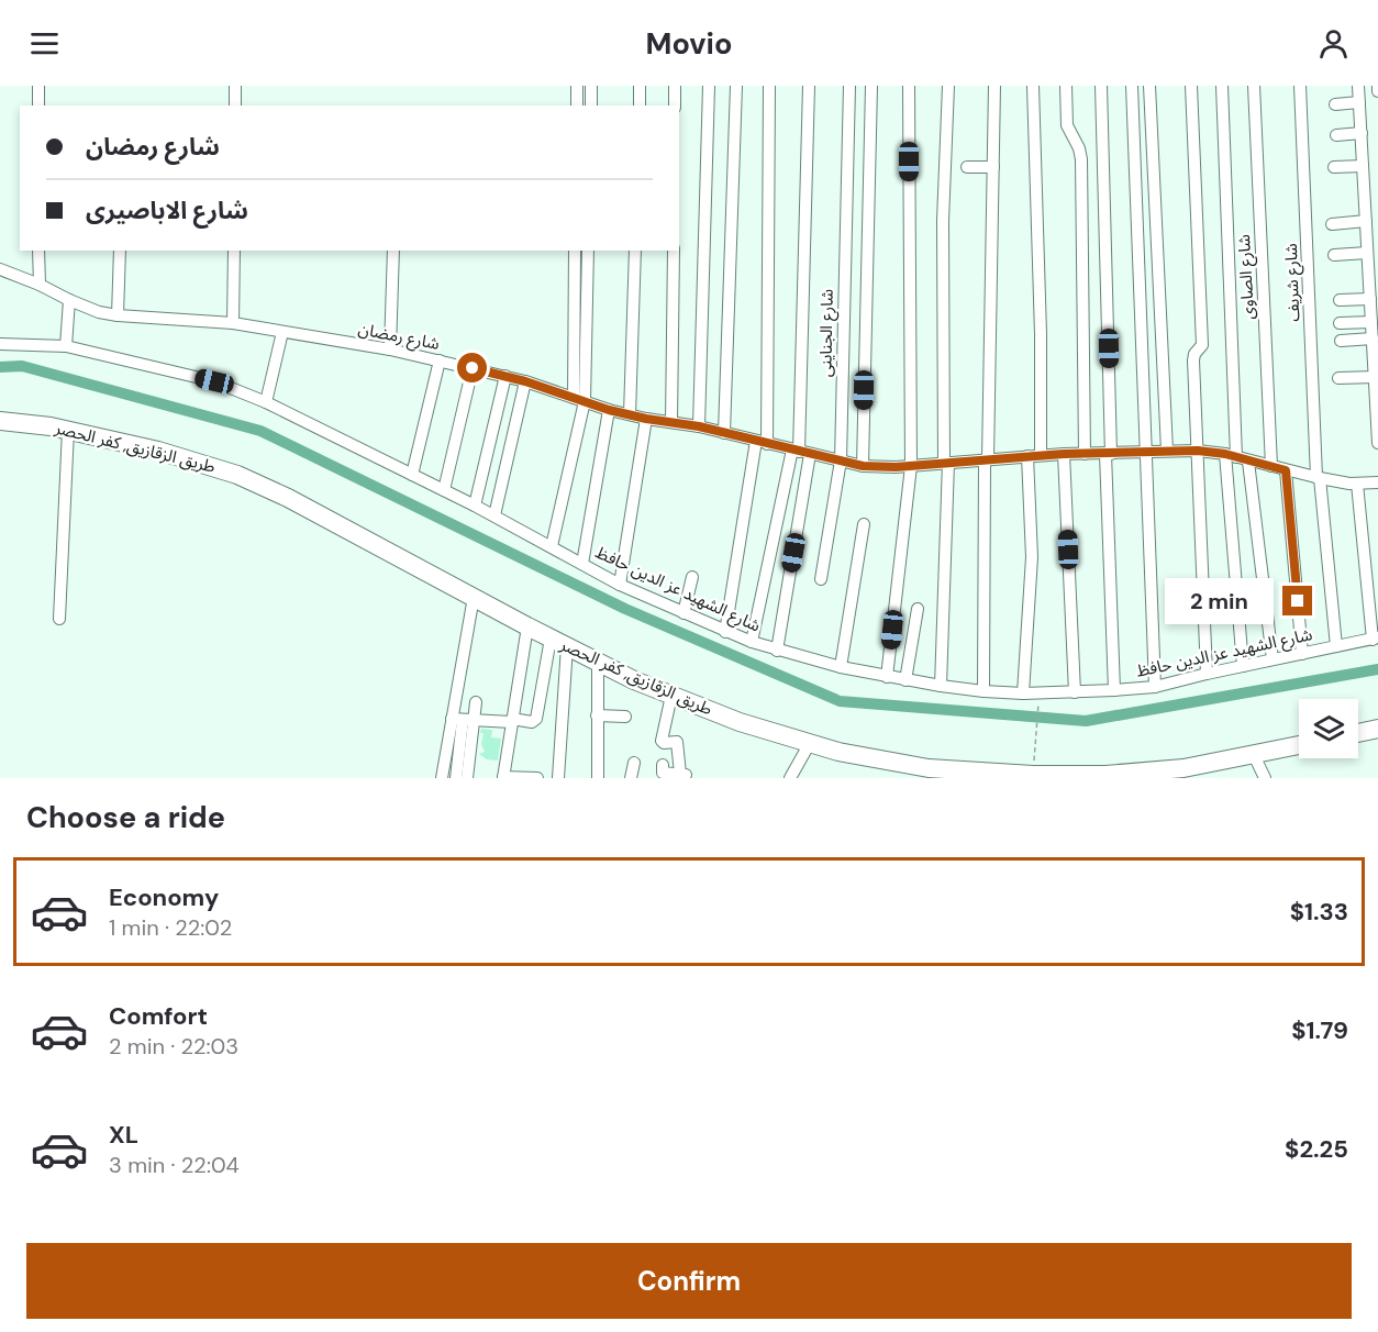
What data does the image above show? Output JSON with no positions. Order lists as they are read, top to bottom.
{
  "streets": {
    "main road": ["طريق الزقازيق, كفر الحصر"],
    "street": [
      "شارع الصاوى",
      "شارع شريف",
      "شارع الجناينى",
      "شارع رمضان",
      "شارع الشهيد عز الدين حافظ"
    ]
  },
  "crossings": [
    ["شارع الصاوى", "شارع رمضان"],
    ["شارع شريف", "شارع رمضان"],
    ["شارع شريف", "شارع الشهيد عز الدين حافظ"],
    ["شارع الجناينى", "شارع رمضان"]
  ],
  "page": {
    "header": "Movio",
    "banner": ["شارع رمضان", "شارع الاباصيرى"],
    "bubble": "2 min",
    "heading": "Choose a ride",
    "list": [
      {
        "name": "Economy",
        "note": "1 min · 22:02",
        "value": "$1.33"
      },
      {
        "name": "Comfort",
        "note": "2 min · 22:03",
        "value": "$1.79"
      },
      {
        "name": "XL",
        "note": "3 min · 22:04",
        "value": "$2.25"
      }
    ],
    "buttons": "Confirm"
  }
}
